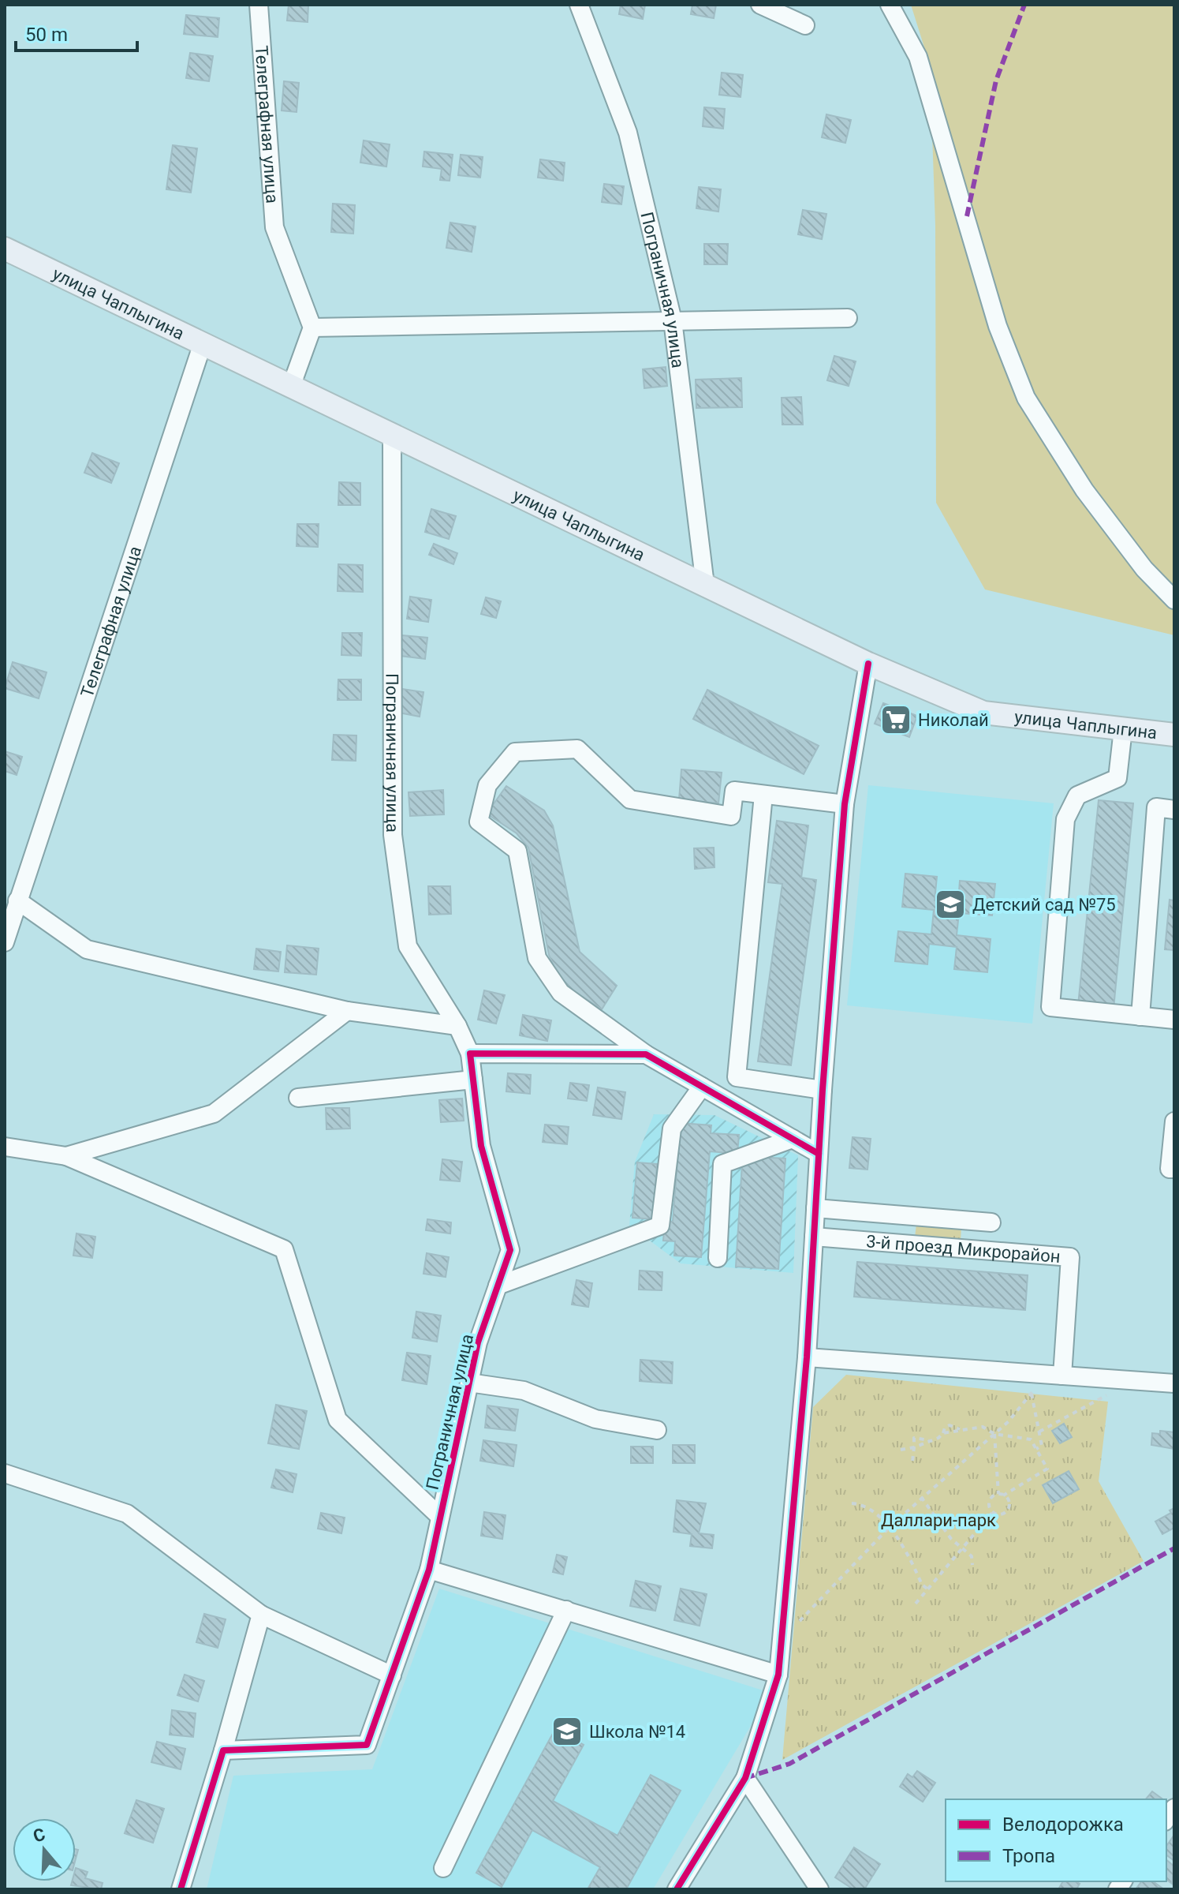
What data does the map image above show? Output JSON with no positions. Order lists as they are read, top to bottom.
{
  "streets": {
    "main road": ["улица Чаплыгина"],
    "street": ["Телеграфная улица", "Пограничная улица", "3-й проезд Микрорайон"]
  },
  "crossings": [
    ["Телеграфная улица", "улица Чаплыгина"],
    ["Пограничная улица", "улица Чаплыгина"]
  ],
  "parks": ["Даллари-парк"],
  "places": {
    "supermarket": ["Николай"],
    "school or university": ["Детский сад №75", "Школа №14"]
  },
  "legend": ["Велодорожка", "Тропа"],
  "scale_bar": "50 m",
  "north": "top"
}
